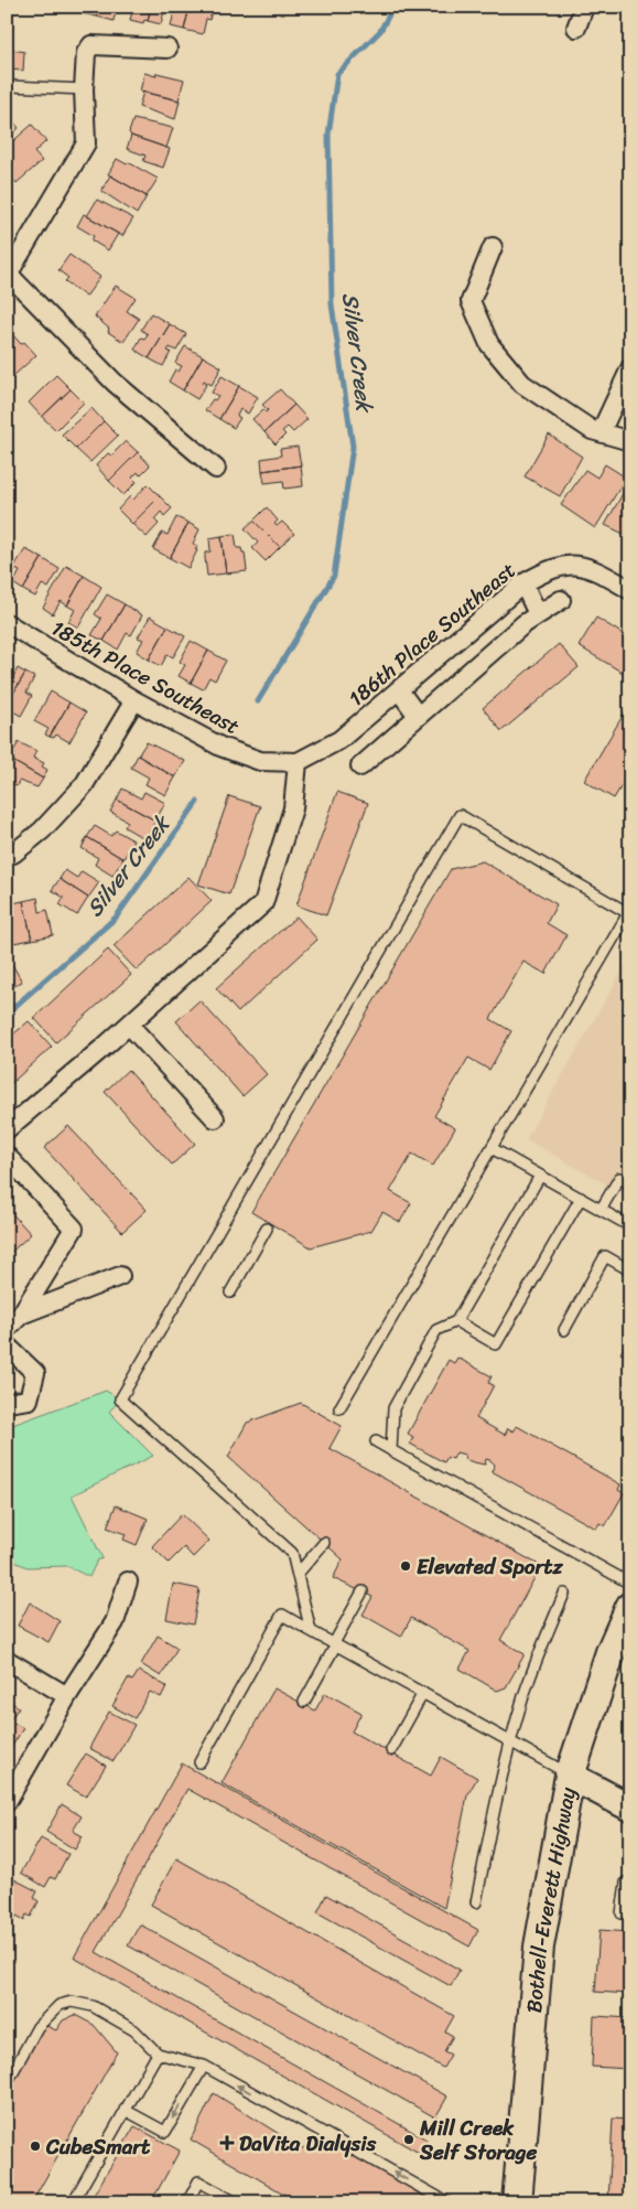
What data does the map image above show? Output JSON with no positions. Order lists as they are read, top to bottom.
{
  "streets": {
    "main road": ["Bothell-Everett Highway"],
    "street": ["186th Place Southeast", "185th Place Southeast"]
  },
  "crossings": [
    ["186th Place Southeast", "185th Place Southeast"]
  ],
  "water": ["Silver Creek"],
  "places": {
    "other": ["Elevated Sportz", "Mill Creek Self Storage", "CubeSmart"],
    "health": ["DaVita Dialysis"]
  }
}
